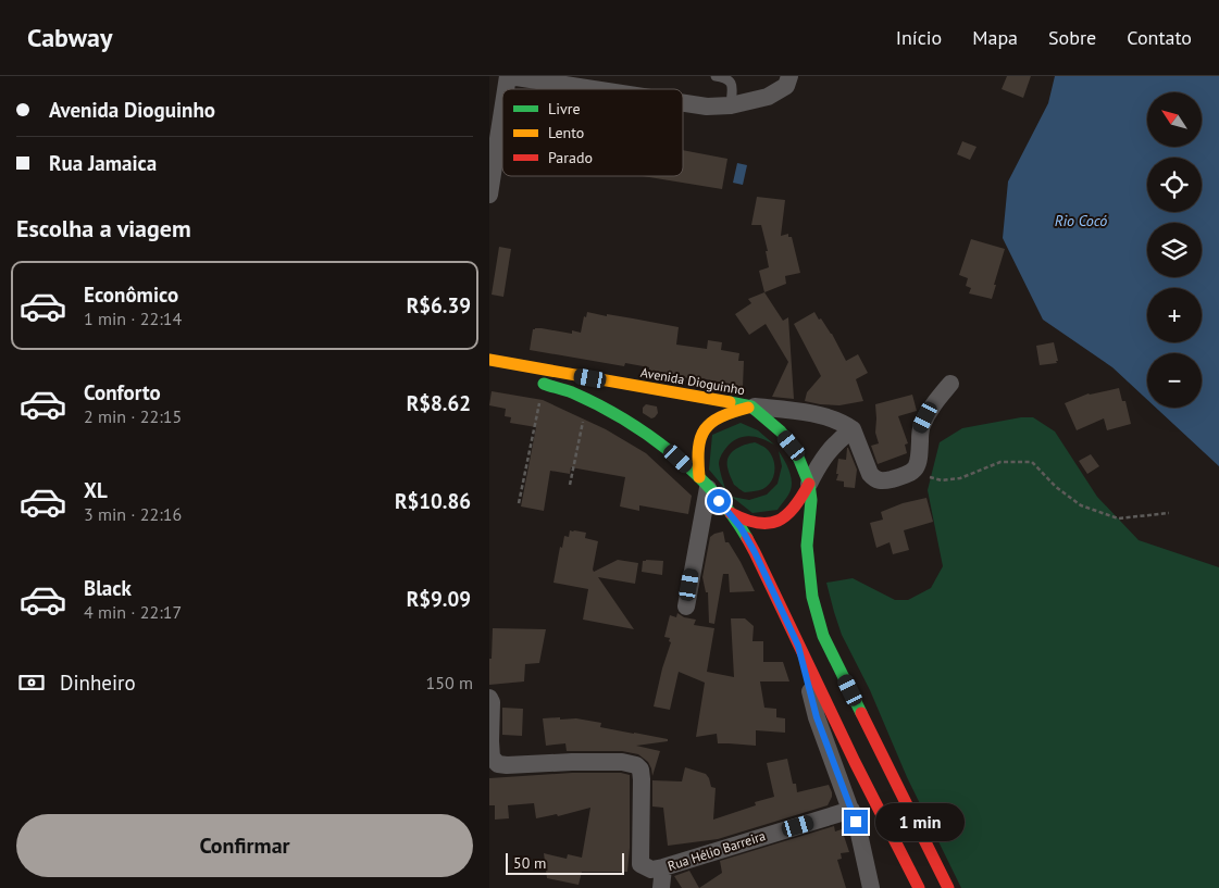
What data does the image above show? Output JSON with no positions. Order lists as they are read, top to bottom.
{
  "streets": {
    "main road": ["Avenida Dioguinho"],
    "street": ["Rua Hélio Barreira"]
  },
  "water": ["Rio Cocó"],
  "legend": ["Livre", "Lento", "Parado"],
  "scale_bar": "50 m",
  "north": "top left",
  "page": {
    "header": "Cabway",
    "nav": [
      "Início",
      "Mapa",
      "Sobre",
      "Contato"
    ],
    "banner": ["Avenida Dioguinho", "Rua Jamaica"],
    "map_buttons": ["+", "−"],
    "heading": "Escolha a viagem",
    "list": [
      {
        "name": "Econômico",
        "note": "1 min · 22:14",
        "value": "R$6.39"
      },
      {
        "name": "Conforto",
        "note": "2 min · 22:15",
        "value": "R$8.62"
      },
      {
        "name": "XL",
        "note": "3 min · 22:16",
        "value": "R$10.86"
      },
      {
        "name": "Black",
        "note": "4 min · 22:17",
        "value": "R$9.09"
      }
    ],
    "pay": ["Dinheiro", "150 m"],
    "buttons": "Confirmar",
    "bubble": "1 min",
    "scale": "50 m"
  }
}
